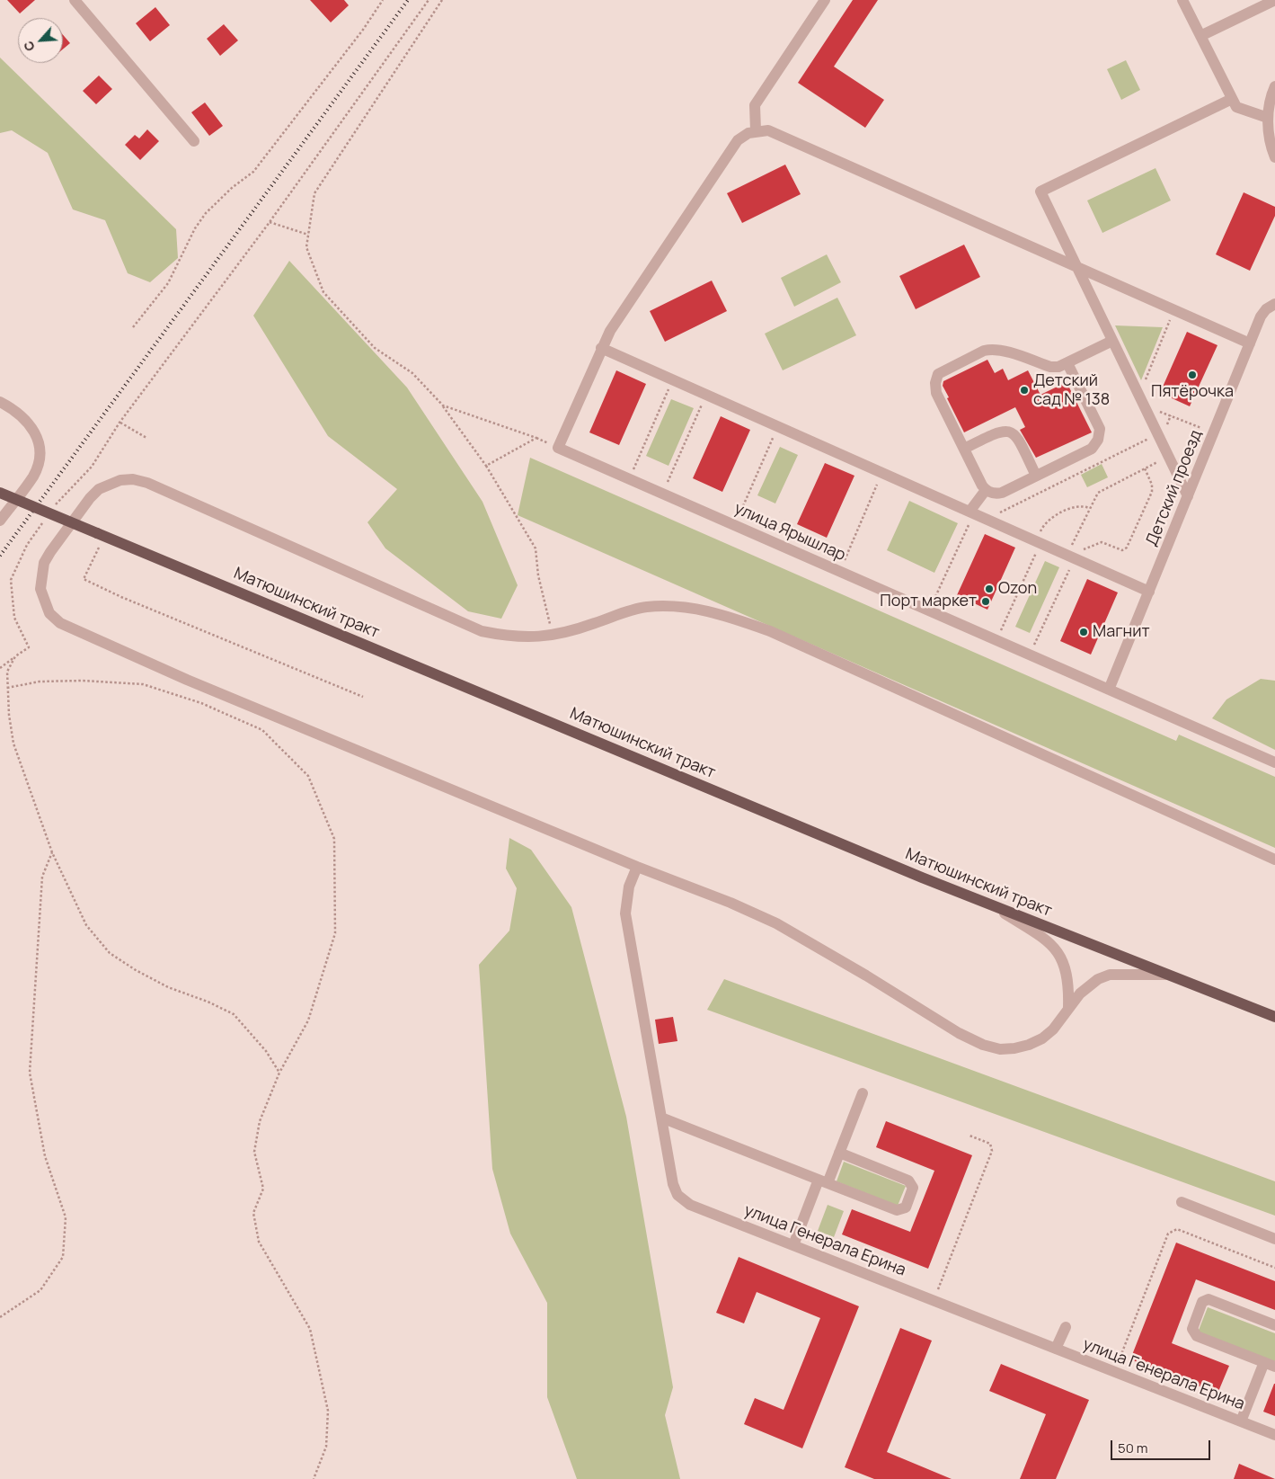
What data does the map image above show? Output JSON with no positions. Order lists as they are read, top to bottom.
{
  "streets": {
    "main road": ["Матюшинский тракт"],
    "street": ["Детский проезд", "улица Ярышлар", "улица Генерала Ерина"]
  },
  "crossings": [
    ["Детский проезд", "улица Ярышлар"]
  ],
  "places": [
    "Пятёрочка",
    "Детский сад № 138",
    "Ozon",
    "Порт маркет",
    "Магнит"
  ],
  "scale_bar": "50 m",
  "north": "bottom left"
}
